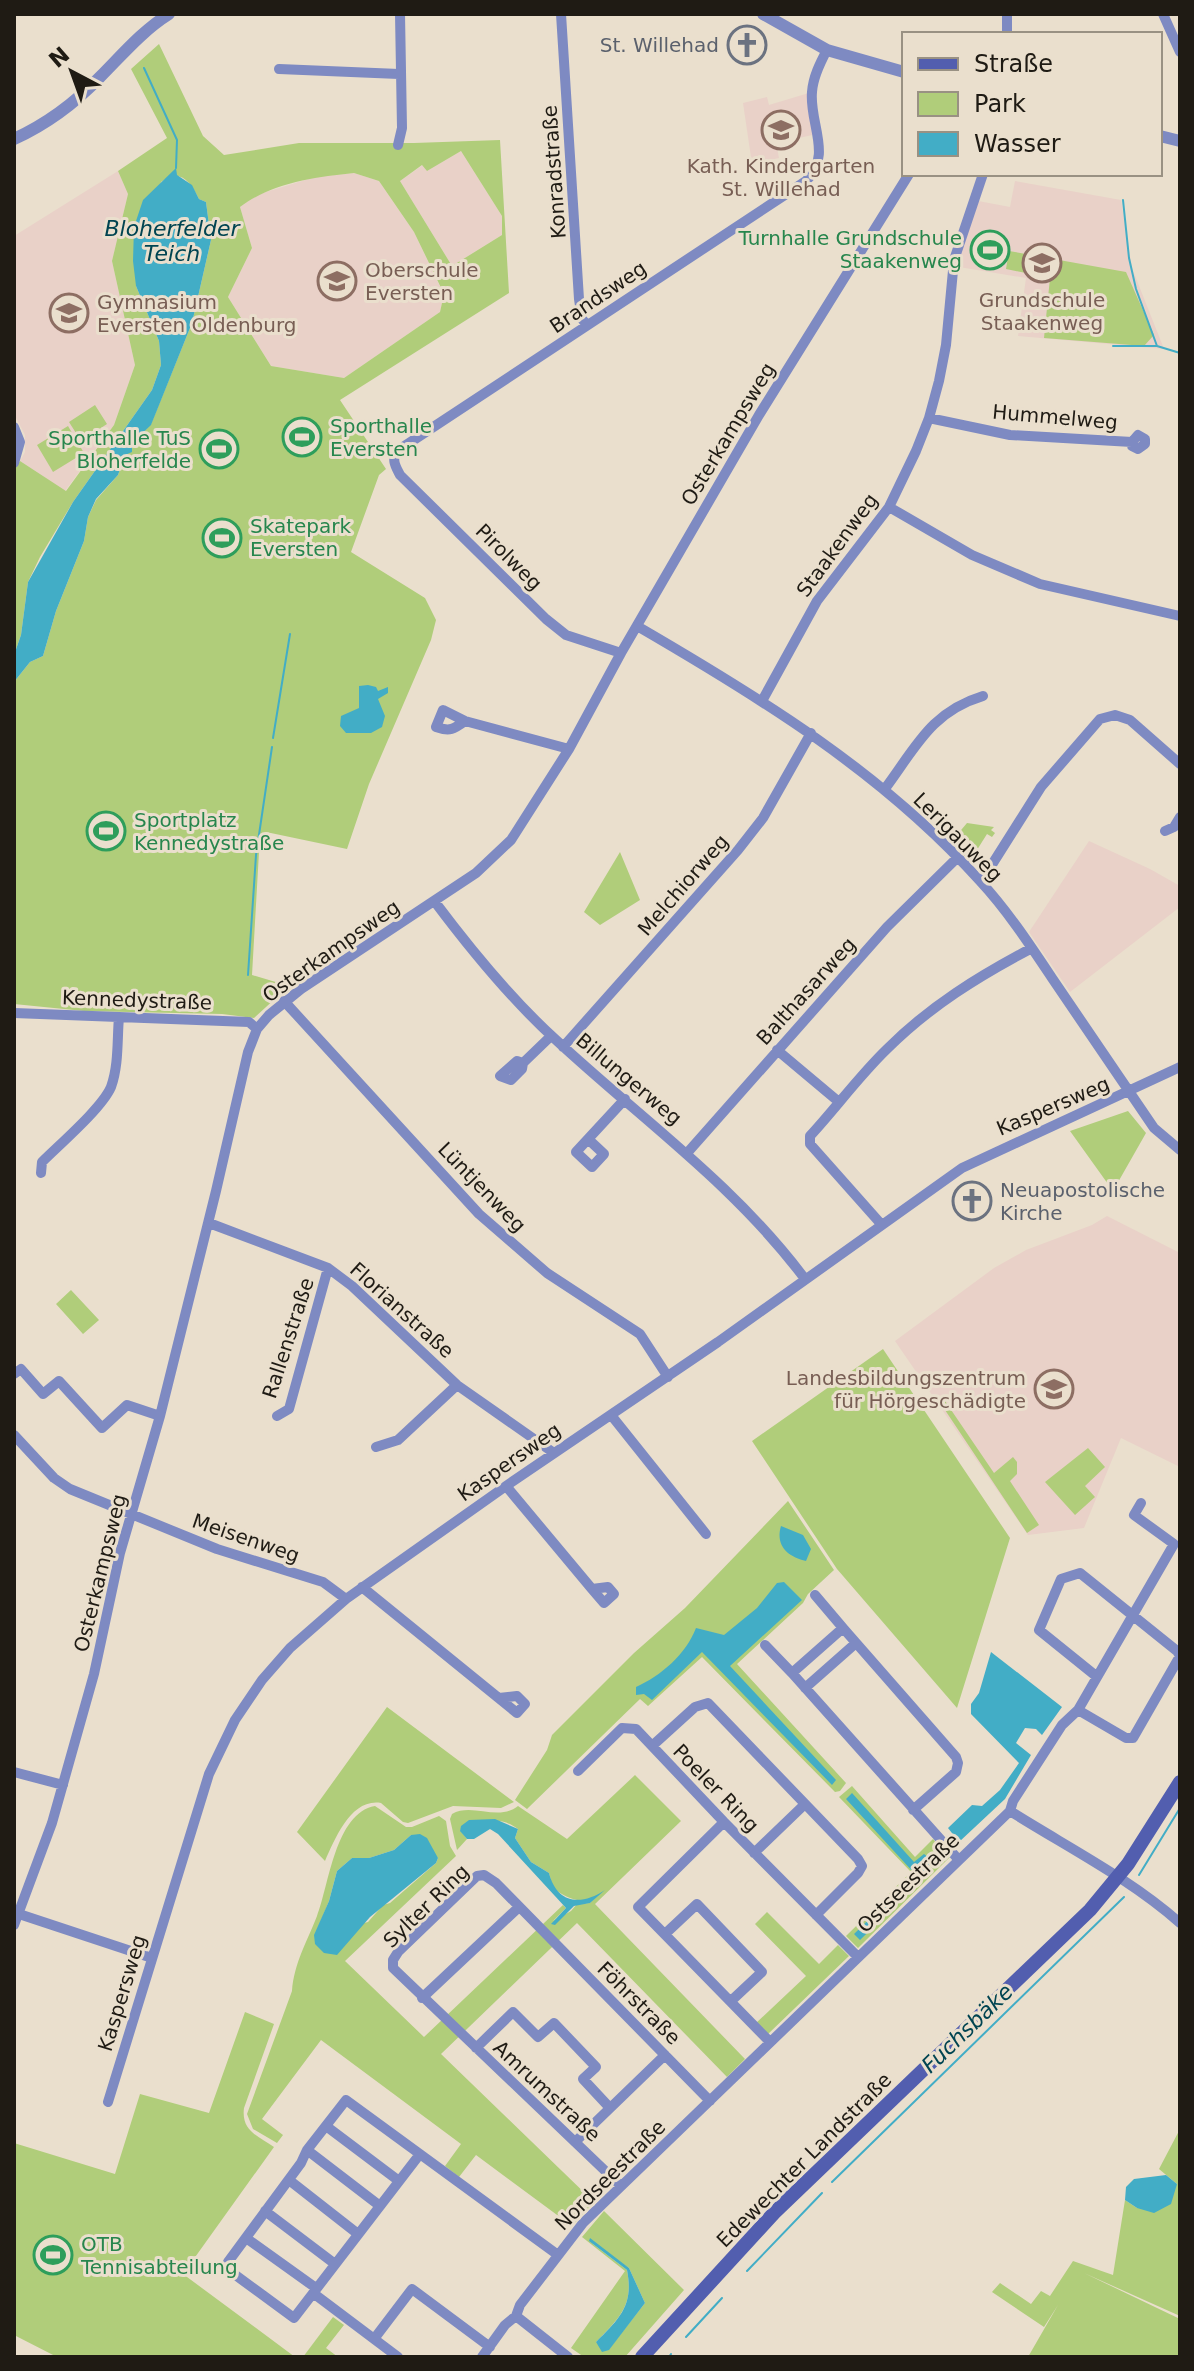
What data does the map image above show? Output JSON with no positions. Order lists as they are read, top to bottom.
{
  "streets": {
    "main road": ["Edewechter Landstraße"],
    "street": [
      "Konradstraße",
      "Brandsweg",
      "Hummelweg",
      "Osterkampsweg",
      "Staakenweg",
      "Pirolweg",
      "Lerigauweg",
      "Melchiorweg",
      "Balthasarweg",
      "Kennedystraße",
      "Billungerweg",
      "Kaspersweg",
      "Lüntjenweg",
      "Florianstraße",
      "Rallenstraße",
      "Meisenweg",
      "Poeler Ring",
      "Ostseestraße",
      "Sylter Ring",
      "Föhrstraße",
      "Amrumstraße",
      "Nordseestraße"
    ]
  },
  "crossings": [
    ["Konradstraße", "Brandsweg"],
    ["Brandsweg", "Pirolweg"],
    ["Hummelweg", "Staakenweg"],
    ["Osterkampsweg", "Pirolweg"],
    ["Osterkampsweg", "Lerigauweg"],
    ["Osterkampsweg", "Kennedystraße"],
    ["Osterkampsweg", "Billungerweg"],
    ["Osterkampsweg", "Lüntjenweg"],
    ["Osterkampsweg", "Florianstraße"],
    ["Osterkampsweg", "Meisenweg"],
    ["Staakenweg", "Lerigauweg"],
    ["Lerigauweg", "Melchiorweg"],
    ["Lerigauweg", "Balthasarweg"],
    ["Lerigauweg", "Kaspersweg"],
    ["Melchiorweg", "Billungerweg"],
    ["Balthasarweg", "Billungerweg"],
    ["Billungerweg", "Kaspersweg"],
    ["Kaspersweg", "Lüntjenweg"],
    ["Kaspersweg", "Florianstraße"],
    ["Kaspersweg", "Meisenweg"],
    ["Florianstraße", "Rallenstraße"],
    ["Poeler Ring", "Ostseestraße"],
    ["Ostseestraße", "Nordseestraße"],
    ["Sylter Ring", "Föhrstraße"],
    ["Sylter Ring", "Amrumstraße"],
    ["Föhrstraße", "Nordseestraße"],
    ["Amrumstraße", "Nordseestraße"]
  ],
  "water": ["Bloherfelder Teich", "Fuchsbäke"],
  "places": {
    "church": ["St. Willehad", "Neuapostolische Kirche"],
    "school or university": [
      "Kath. Kindergarten St. Willehad",
      "Grundschule Staakenweg",
      "Oberschule Eversten",
      "Gymnasium Eversten Oldenburg",
      "Landesbildungszentrum für Hörgeschädigte"
    ],
    "sports": [
      "Turnhalle Grundschule Staakenweg",
      "Sporthalle Eversten",
      "Sporthalle TuS Bloherfelde",
      "Skatepark Eversten",
      "Sportplatz Kennedystraße",
      "OTB Tennisabteilung"
    ]
  },
  "legend": ["Straße", "Park", "Wasser"],
  "north": "top left"
}
